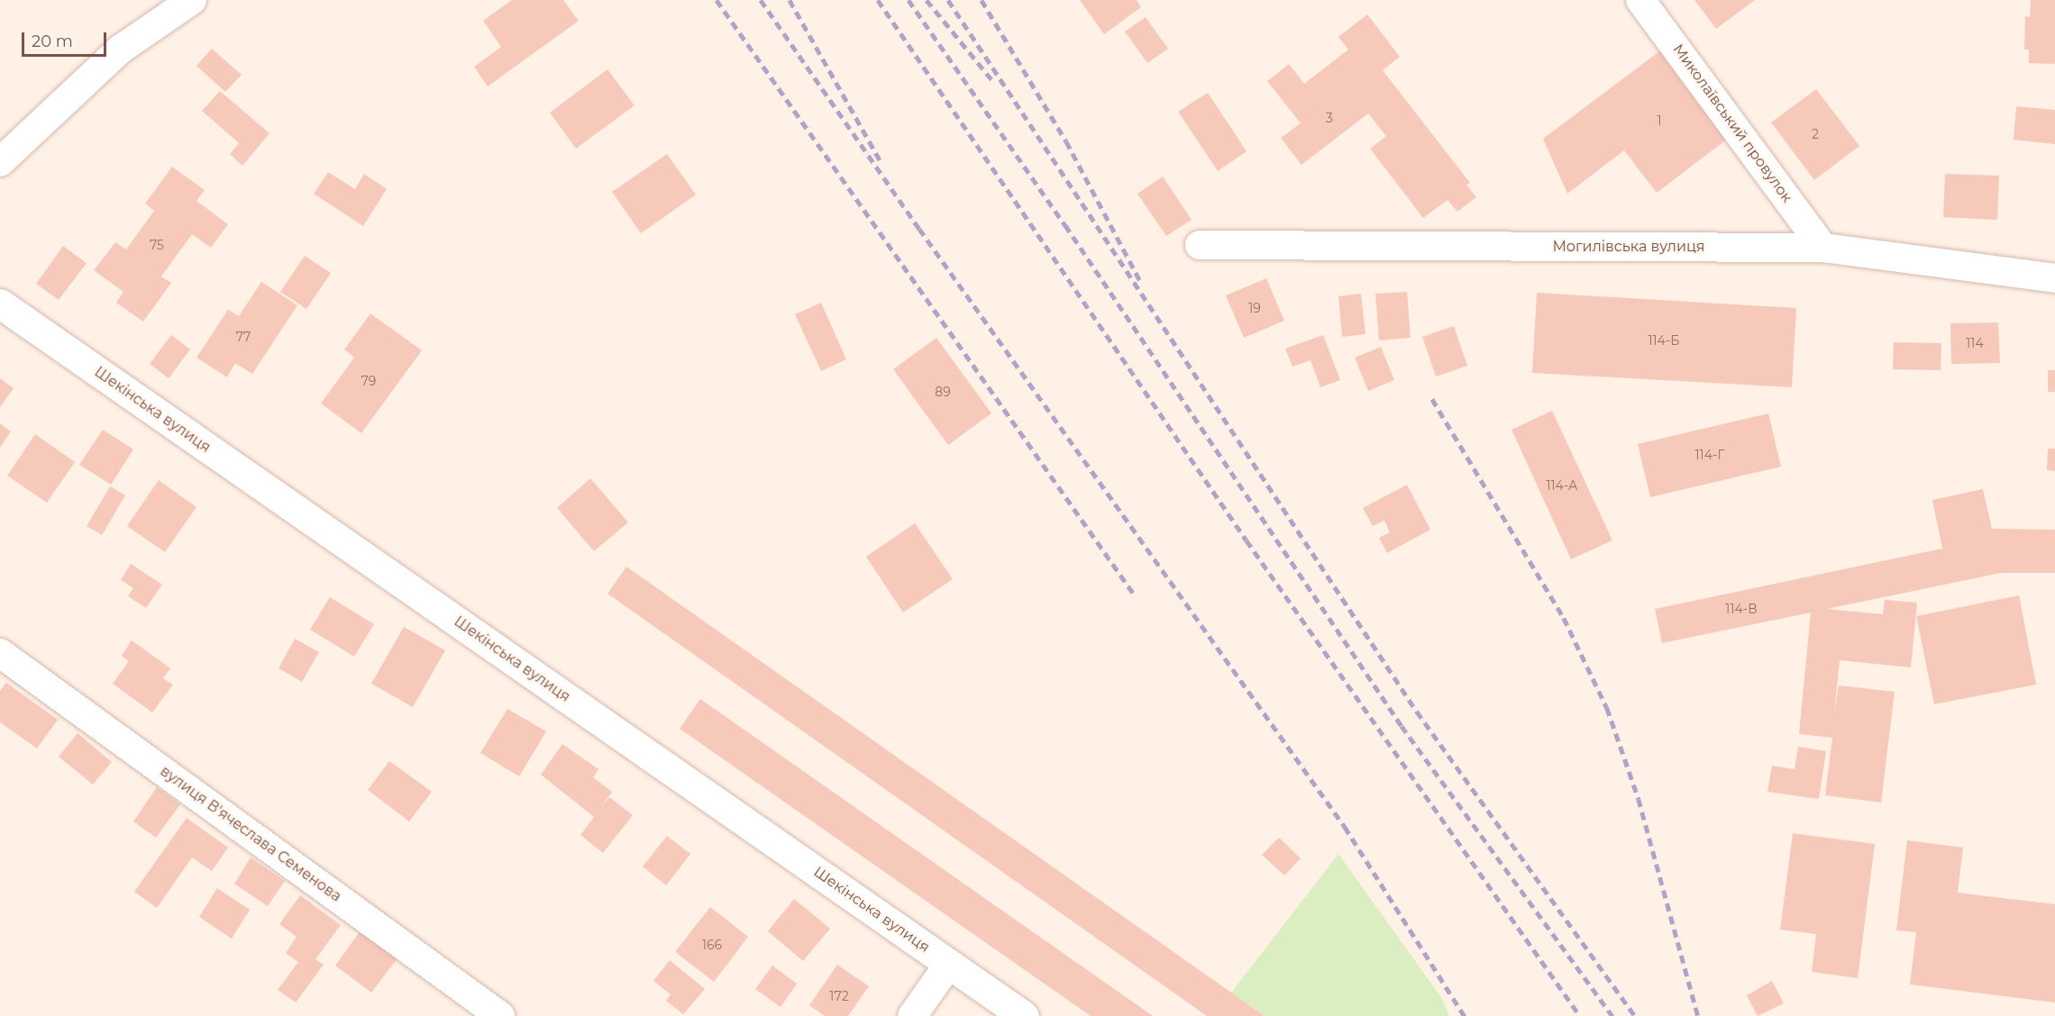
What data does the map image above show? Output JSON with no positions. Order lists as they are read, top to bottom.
{
  "streets": {
    "street": [
      "Миколаївський провулок",
      "Могилівська вулиця",
      "Шекінська вулиця",
      "вулиця В'ячеслава Семенова"
    ]
  },
  "crossings": [
    ["Миколаївський провулок", "Могилівська вулиця"]
  ],
  "house_numbers": [
    "3",
    "1",
    "2",
    "75",
    "19",
    "77",
    "114-Б",
    "114",
    "79",
    "89",
    "114-Г",
    "114-А",
    "114-В",
    "166",
    "172"
  ],
  "scale_bar": "20 m"
}
